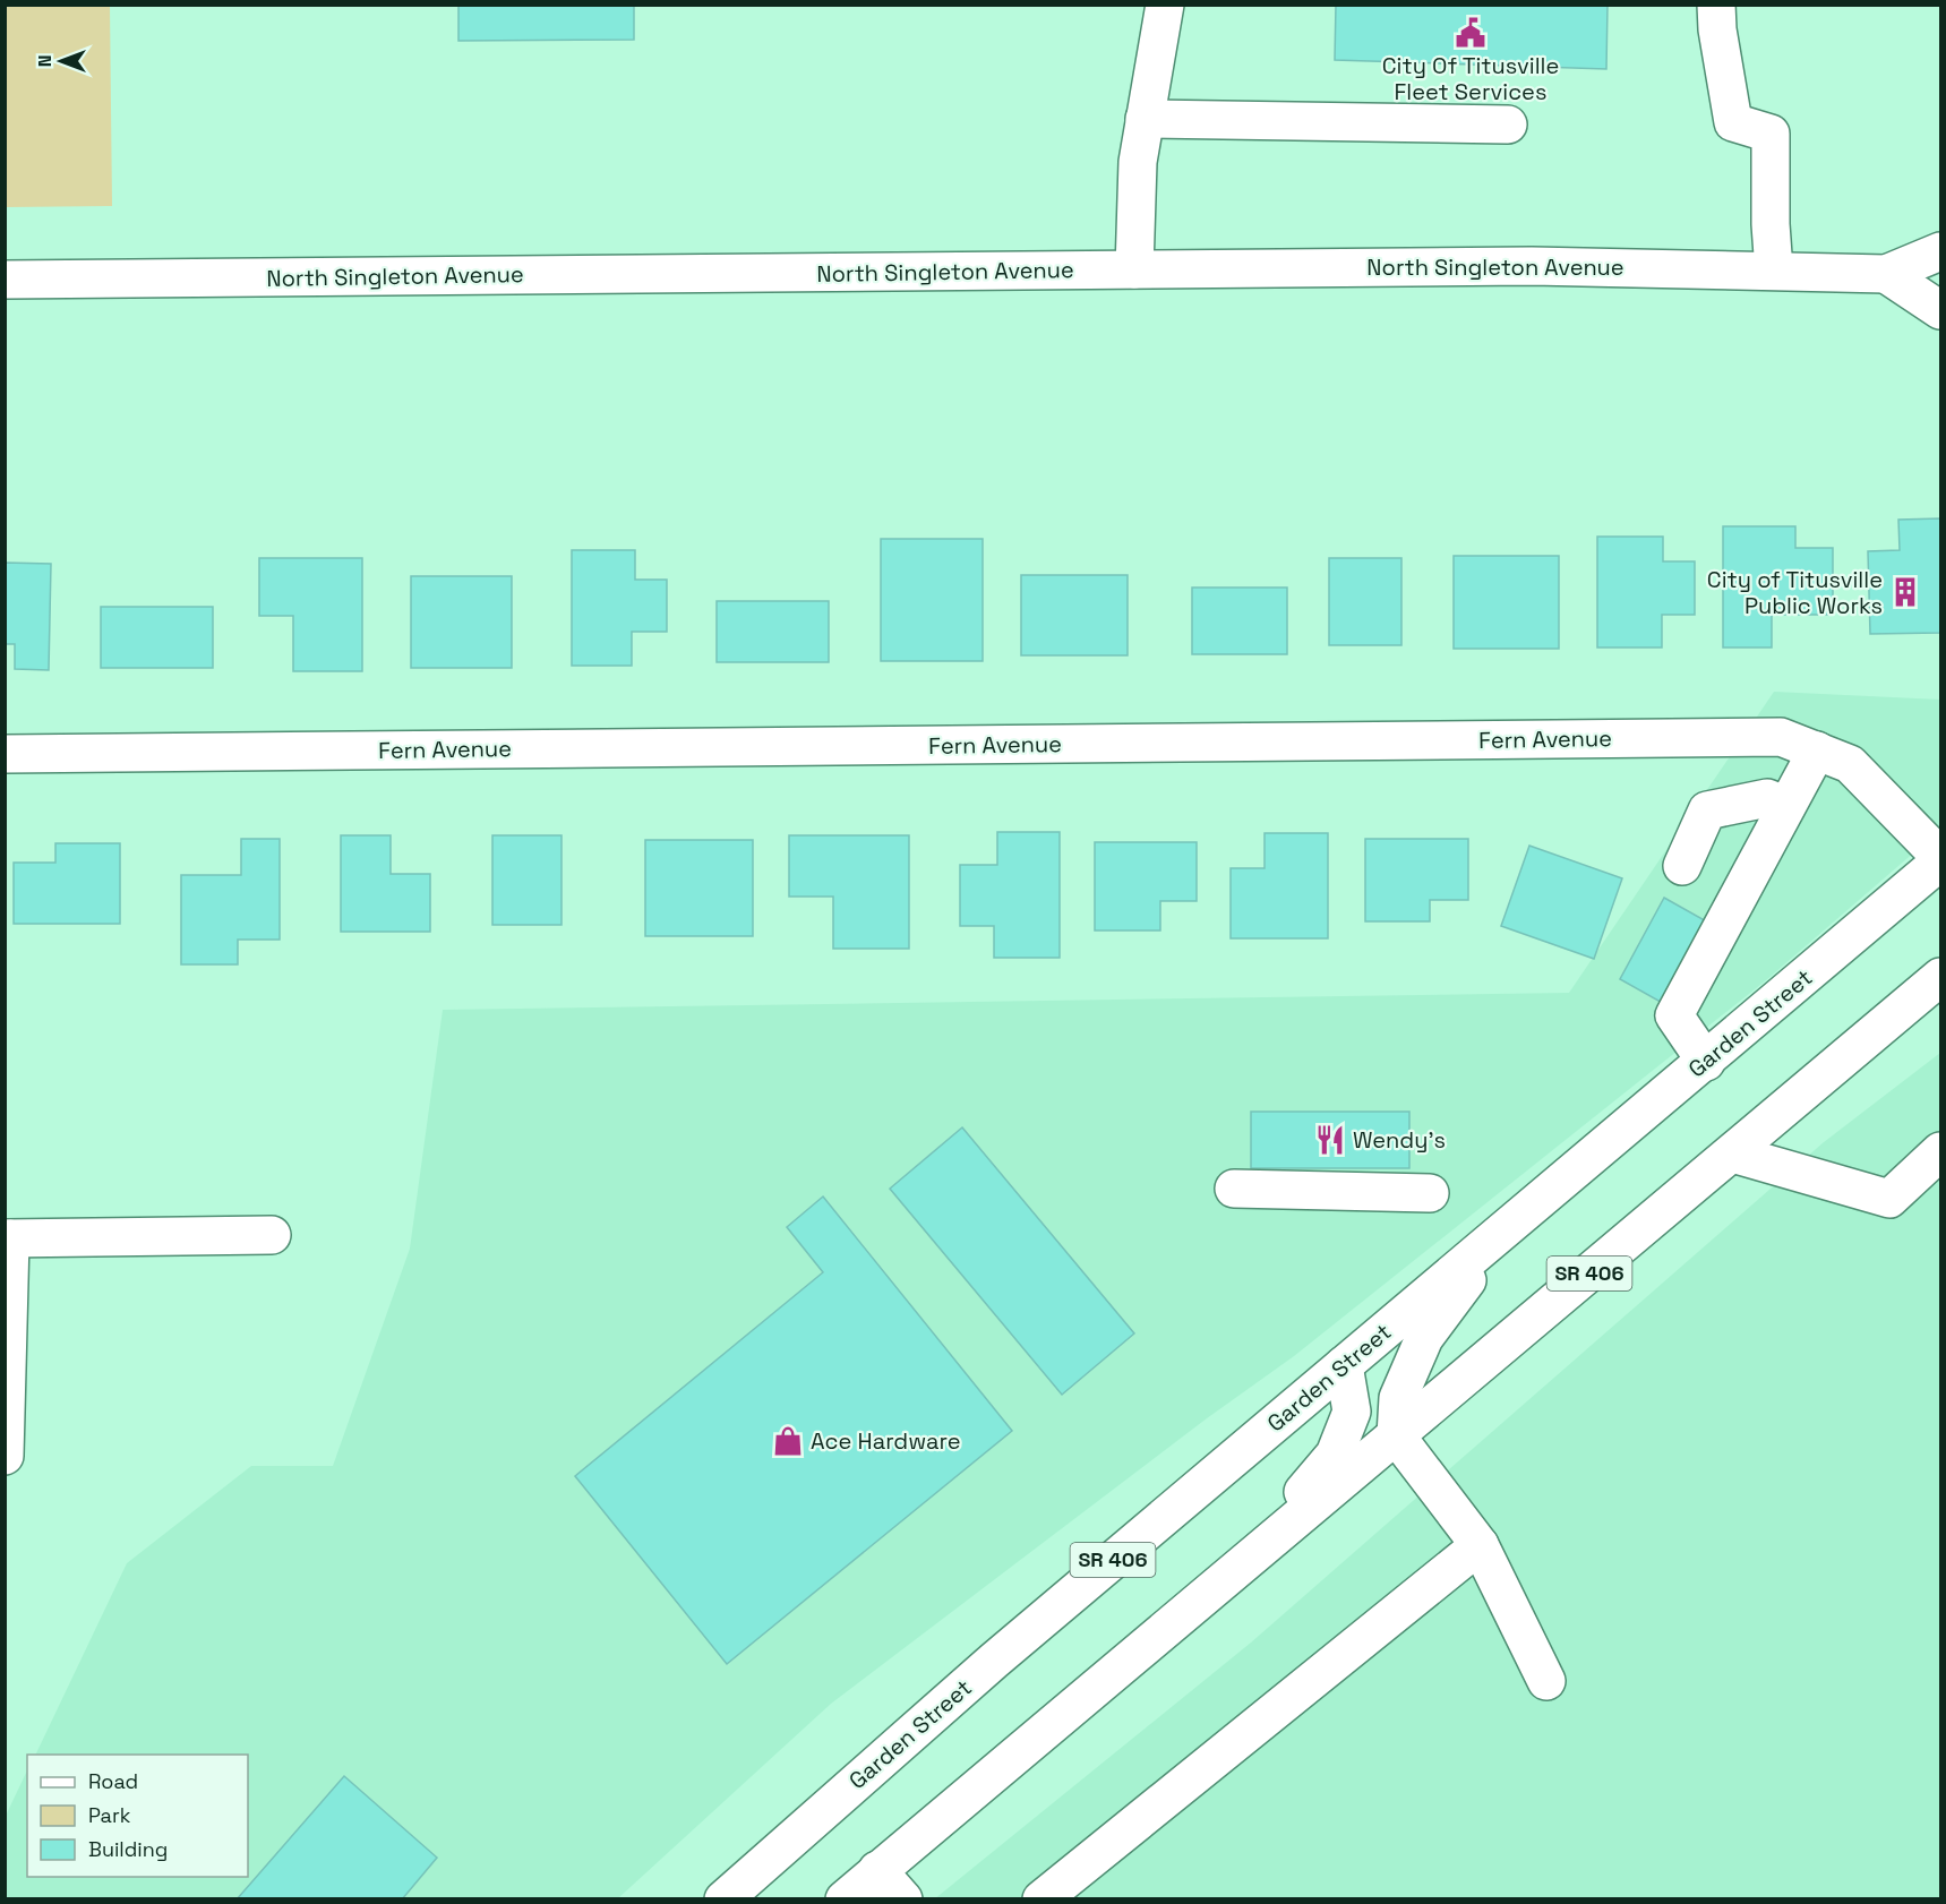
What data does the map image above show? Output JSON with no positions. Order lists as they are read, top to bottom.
{
  "streets": {
    "street": [
      "North Singleton Avenue",
      "Fern Avenue",
      "Garden Street",
      "SR 406"
    ]
  },
  "crossings": [
    ["Fern Avenue", "Garden Street"]
  ],
  "places": {
    "public building": ["City Of Titusville Fleet Services"],
    "building": ["City of Titusville Public Works"],
    "restaurant": ["Wendy's"],
    "shop": ["Ace Hardware"]
  },
  "legend": ["Road", "Park", "Building"],
  "north": "left"
}
